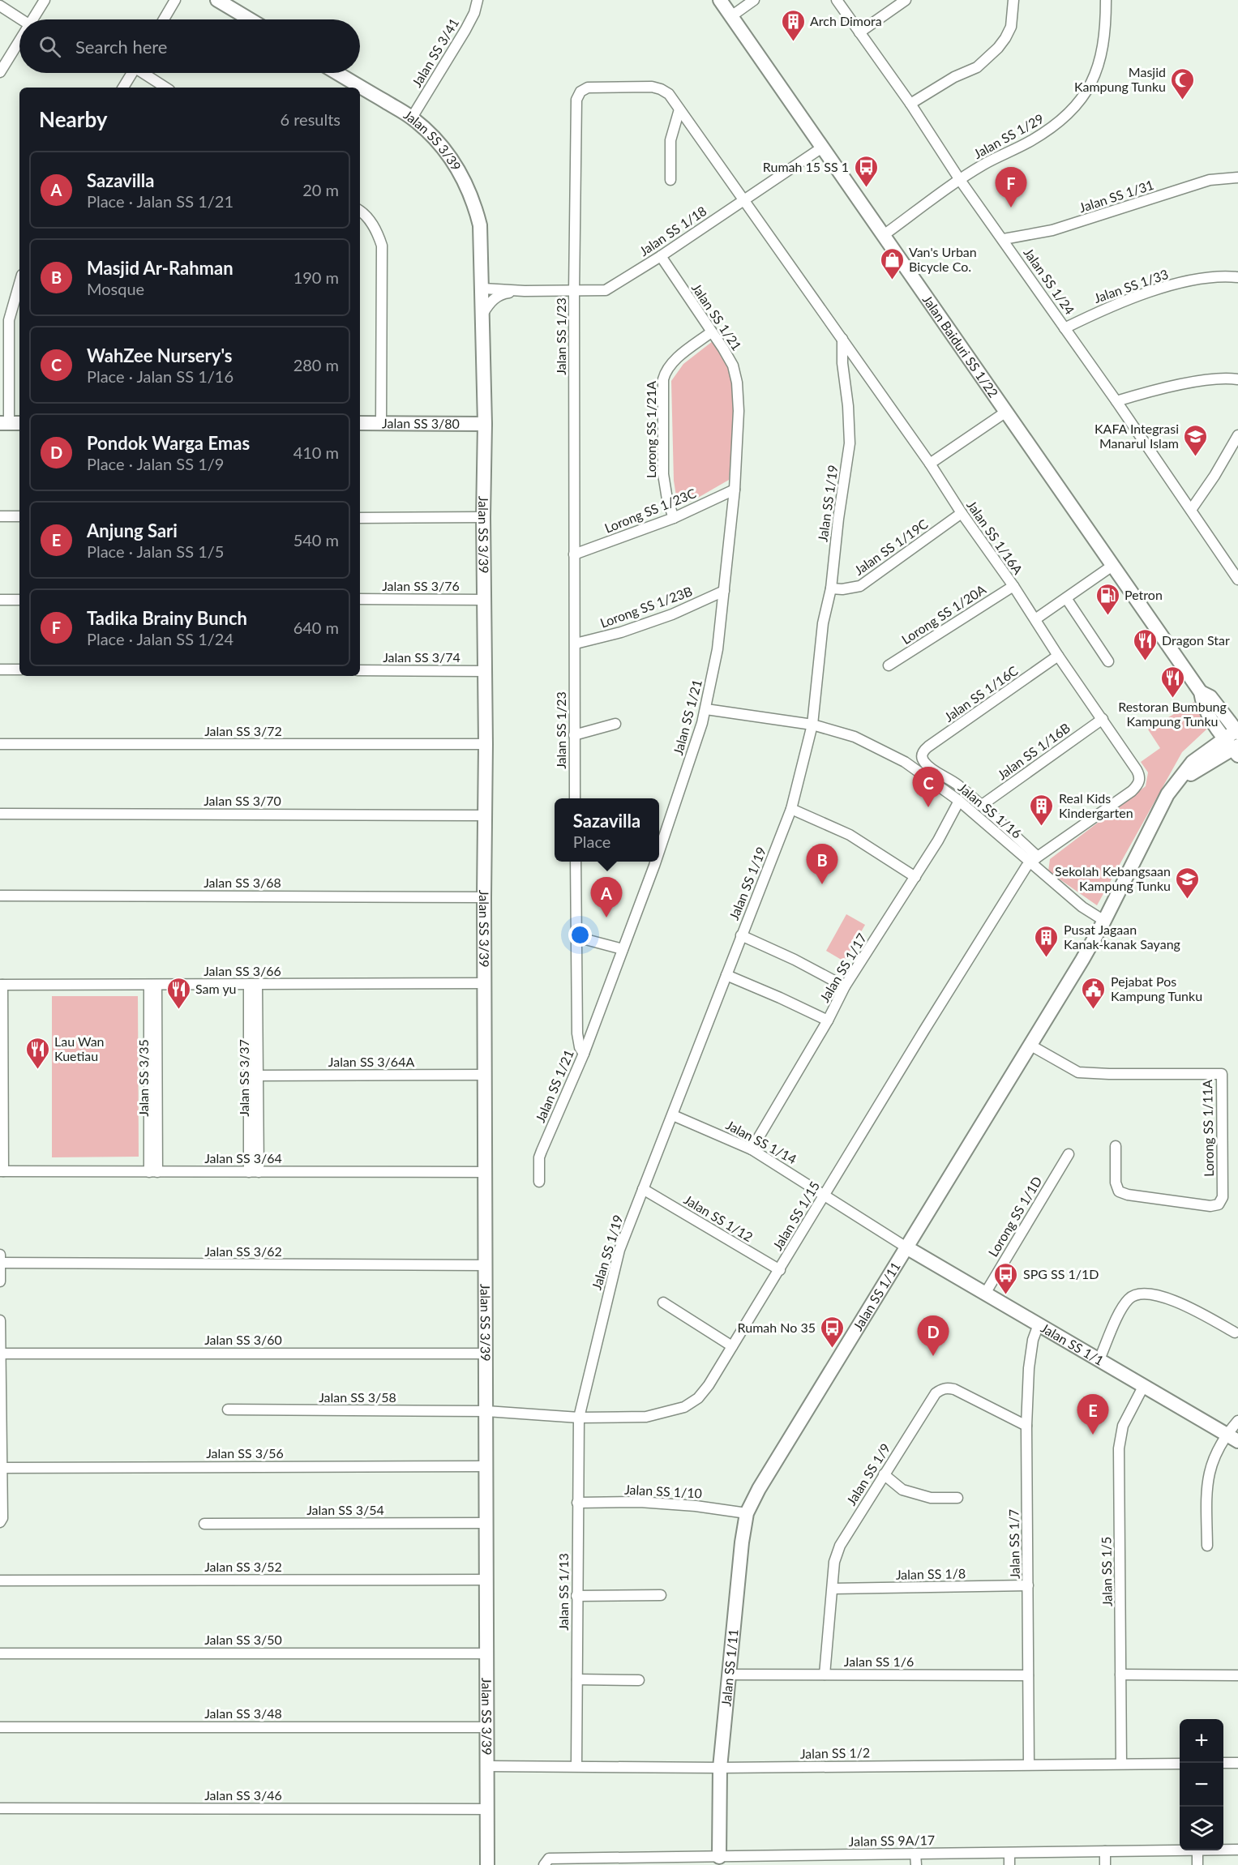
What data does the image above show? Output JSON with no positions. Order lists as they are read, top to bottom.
{
  "streets": {
    "street": [
      "Jalan SS 3/41",
      "Jalan SS 1/29",
      "Jalan SS 3/39",
      "Jalan SS 1/31",
      "Jalan SS 1/18",
      "Jalan SS 1/24",
      "Jalan SS 1/33",
      "Jalan SS 1/21",
      "Jalan SS 1/23",
      "Jalan Baiduri SS 1/22",
      "Jalan SS 3/80",
      "Lorong SS 1/21A",
      "Jalan SS 1/19",
      "Lorong SS 1/23C",
      "Jalan SS 1/16A",
      "Jalan SS 1/19C",
      "Jalan SS 3/76",
      "Lorong SS 1/23B",
      "Lorong SS 1/20A",
      "Jalan SS 3/74",
      "Jalan SS 1/16C",
      "Jalan SS 3/72",
      "Jalan SS 1/16B",
      "Jalan SS 3/70",
      "Jalan SS 1/16",
      "Jalan SS 3/68",
      "Jalan SS 1/17",
      "Jalan SS 3/66",
      "Jalan SS 3/64A",
      "Jalan SS 3/35",
      "Jalan SS 3/37",
      "Lorong SS 1/11A",
      "Jalan SS 1/14",
      "Jalan SS 3/64",
      "Jalan SS 1/15",
      "Lorong SS 1/1D",
      "Jalan SS 1/12",
      "Jalan SS 3/62",
      "Jalan SS 1/11",
      "Jalan SS 3/60",
      "Jalan SS 1/1",
      "Jalan SS 3/58",
      "Jalan SS 3/56",
      "Jalan SS 1/9",
      "Jalan SS 1/10",
      "Jalan SS 3/54",
      "Jalan SS 1/7",
      "Jalan SS 3/52",
      "Jalan SS 1/5",
      "Jalan SS 1/8",
      "Jalan SS 1/13",
      "Jalan SS 3/50",
      "Jalan SS 1/6",
      "Jalan SS 3/48",
      "Jalan SS 1/2",
      "Jalan SS 3/46",
      "Jalan SS 9A/17"
    ]
  },
  "crossings": [
    ["Jalan SS 3/41", "Jalan SS 3/39"],
    ["Jalan SS 1/29", "Jalan SS 1/24"],
    ["Jalan SS 1/29", "Jalan Baiduri SS 1/22"],
    ["Jalan SS 3/39", "Jalan SS 1/18"],
    ["Jalan SS 3/39", "Jalan SS 3/80"],
    ["Jalan SS 3/39", "Jalan SS 3/76"],
    ["Jalan SS 3/39", "Jalan SS 3/74"],
    ["Jalan SS 3/39", "Jalan SS 3/72"],
    ["Jalan SS 3/39", "Jalan SS 3/70"],
    ["Jalan SS 3/39", "Jalan SS 3/68"],
    ["Jalan SS 3/39", "Jalan SS 3/66"],
    ["Jalan SS 3/39", "Jalan SS 3/64A"],
    ["Jalan SS 3/39", "Jalan SS 3/64"],
    ["Jalan SS 3/39", "Jalan SS 1/15"],
    ["Jalan SS 3/39", "Jalan SS 3/62"],
    ["Jalan SS 3/39", "Jalan SS 3/60"],
    ["Jalan SS 3/39", "Jalan SS 3/58"],
    ["Jalan SS 3/39", "Jalan SS 3/56"],
    ["Jalan SS 3/39", "Jalan SS 3/54"],
    ["Jalan SS 3/39", "Jalan SS 3/52"],
    ["Jalan SS 3/39", "Jalan SS 3/50"],
    ["Jalan SS 3/39", "Jalan SS 3/48"],
    ["Jalan SS 3/39", "Jalan SS 1/2"],
    ["Jalan SS 3/39", "Jalan SS 3/46"],
    ["Jalan SS 1/31", "Jalan SS 1/24"],
    ["Jalan SS 1/18", "Jalan SS 1/21"],
    ["Jalan SS 1/18", "Jalan SS 1/23"],
    ["Jalan SS 1/18", "Jalan Baiduri SS 1/22"],
    ["Jalan SS 1/18", "Jalan SS 1/16A"],
    ["Jalan SS 1/24", "Jalan SS 1/33"],
    ["Jalan SS 1/21", "Lorong SS 1/21A"],
    ["Jalan SS 1/21", "Lorong SS 1/23C"],
    ["Jalan SS 1/21", "Lorong SS 1/23B"],
    ["Jalan SS 1/21", "Jalan SS 1/16"],
    ["Jalan SS 1/23", "Lorong SS 1/23C"],
    ["Jalan SS 1/23", "Jalan SS 1/16A"],
    ["Jalan SS 1/23", "Lorong SS 1/23B"],
    ["Jalan Baiduri SS 1/22", "Jalan SS 1/11"],
    ["Lorong SS 1/21A", "Lorong SS 1/23C"],
    ["Jalan SS 1/19", "Jalan SS 1/16A"],
    ["Jalan SS 1/19", "Jalan SS 1/19C"],
    ["Jalan SS 1/19", "Jalan SS 1/16"],
    ["Jalan SS 1/19", "Jalan SS 1/14"],
    ["Jalan SS 1/19", "Jalan SS 1/15"],
    ["Jalan SS 1/19", "Jalan SS 1/12"],
    ["Jalan SS 1/19", "Jalan SS 1/13"],
    ["Jalan SS 1/16A", "Jalan SS 1/19C"],
    ["Jalan SS 1/16A", "Lorong SS 1/20A"],
    ["Jalan SS 1/16A", "Jalan SS 1/16C"],
    ["Jalan SS 1/16A", "Jalan SS 1/16B"],
    ["Jalan SS 1/16A", "Jalan SS 1/16"],
    ["Jalan SS 1/16A", "Jalan SS 1/15"],
    ["Jalan SS 1/16C", "Jalan SS 1/16"],
    ["Jalan SS 1/16B", "Jalan SS 1/16"],
    ["Jalan SS 1/16", "Jalan SS 1/17"],
    ["Jalan SS 1/16", "Jalan SS 1/15"],
    ["Jalan SS 1/16", "Jalan SS 1/11"],
    ["Jalan SS 1/17", "Jalan SS 1/14"],
    ["Jalan SS 3/66", "Jalan SS 3/35"],
    ["Jalan SS 3/66", "Jalan SS 3/37"],
    ["Jalan SS 3/64A", "Jalan SS 3/37"],
    ["Jalan SS 3/35", "Jalan SS 3/64"],
    ["Jalan SS 3/37", "Jalan SS 3/64"],
    ["Lorong SS 1/11A", "Jalan SS 1/11"],
    ["Jalan SS 1/14", "Jalan SS 1/15"],
    ["Jalan SS 1/14", "Jalan SS 1/11"],
    ["Jalan SS 1/14", "Jalan SS 1/1"],
    ["Jalan SS 1/15", "Jalan SS 1/12"],
    ["Jalan SS 1/15", "Jalan SS 3/58"],
    ["Jalan SS 1/15", "Jalan SS 1/13"],
    ["Lorong SS 1/1D", "Jalan SS 1/1"],
    ["Jalan SS 1/11", "Jalan SS 1/1"],
    ["Jalan SS 1/11", "Jalan SS 1/10"],
    ["Jalan SS 1/11", "Jalan SS 1/6"],
    ["Jalan SS 1/11", "Jalan SS 1/2"],
    ["Jalan SS 1/11", "Jalan SS 9A/17"],
    ["Jalan SS 1/1", "Jalan SS 1/7"],
    ["Jalan SS 1/1", "Jalan SS 1/5"],
    ["Jalan SS 1/9", "Jalan SS 1/7"],
    ["Jalan SS 1/9", "Jalan SS 1/8"],
    ["Jalan SS 1/9", "Jalan SS 1/6"],
    ["Jalan SS 1/10", "Jalan SS 1/13"],
    ["Jalan SS 1/7", "Jalan SS 1/8"],
    ["Jalan SS 1/7", "Jalan SS 1/6"],
    ["Jalan SS 1/7", "Jalan SS 1/2"],
    ["Jalan SS 1/5", "Jalan SS 1/2"],
    ["Jalan SS 1/13", "Jalan SS 1/2"]
  ],
  "places": {
    "building": ["Arch Dimora", "Real Kids Kindergarten", "Pusat Jagaan Kanak-kanak Sayang"],
    "mosque": ["Masjid Kampung Tunku"],
    "bus stop": ["Rumah 15 SS 1", "SPG SS 1/1D", "Rumah No 35"],
    "shop": ["Van's Urban Bicycle Co."],
    "school or university": ["KAFA Integrasi Manarul Islam", "Sekolah Kebangsaan Kampung Tunku"],
    "fuel station": ["Petron"],
    "restaurant": [
      "Dragon Star",
      "Restoran Bumbung Kampung Tunku",
      "Sam yu",
      "Lau Wan Kuetiau"
    ],
    "public building": ["Pejabat Pos Kampung Tunku"]
  },
  "page": {
    "search": "Search here",
    "heading": ["Nearby", "6 results"],
    "list": [
      {
        "mark": "A",
        "name": "Sazavilla",
        "note": "Place · Jalan SS 1/21",
        "value": "20 m"
      },
      {
        "mark": "B",
        "name": "Masjid Ar-Rahman",
        "note": "Mosque",
        "value": "190 m"
      },
      {
        "mark": "C",
        "name": "WahZee Nursery's",
        "note": "Place · Jalan SS 1/16",
        "value": "280 m"
      },
      {
        "mark": "D",
        "name": "Pondok Warga Emas",
        "note": "Place · Jalan SS 1/9",
        "value": "410 m"
      },
      {
        "mark": "E",
        "name": "Anjung Sari",
        "note": "Place · Jalan SS 1/5",
        "value": "540 m"
      },
      {
        "mark": "F",
        "name": "Tadika Brainy Bunch",
        "note": "Place · Jalan SS 1/24",
        "value": "640 m"
      }
    ],
    "pins": [
      "F",
      "C",
      "B",
      "A",
      "D",
      "E"
    ],
    "popup": ["Sazavilla", "Place"],
    "map_buttons": ["+", "−"]
  }
}
